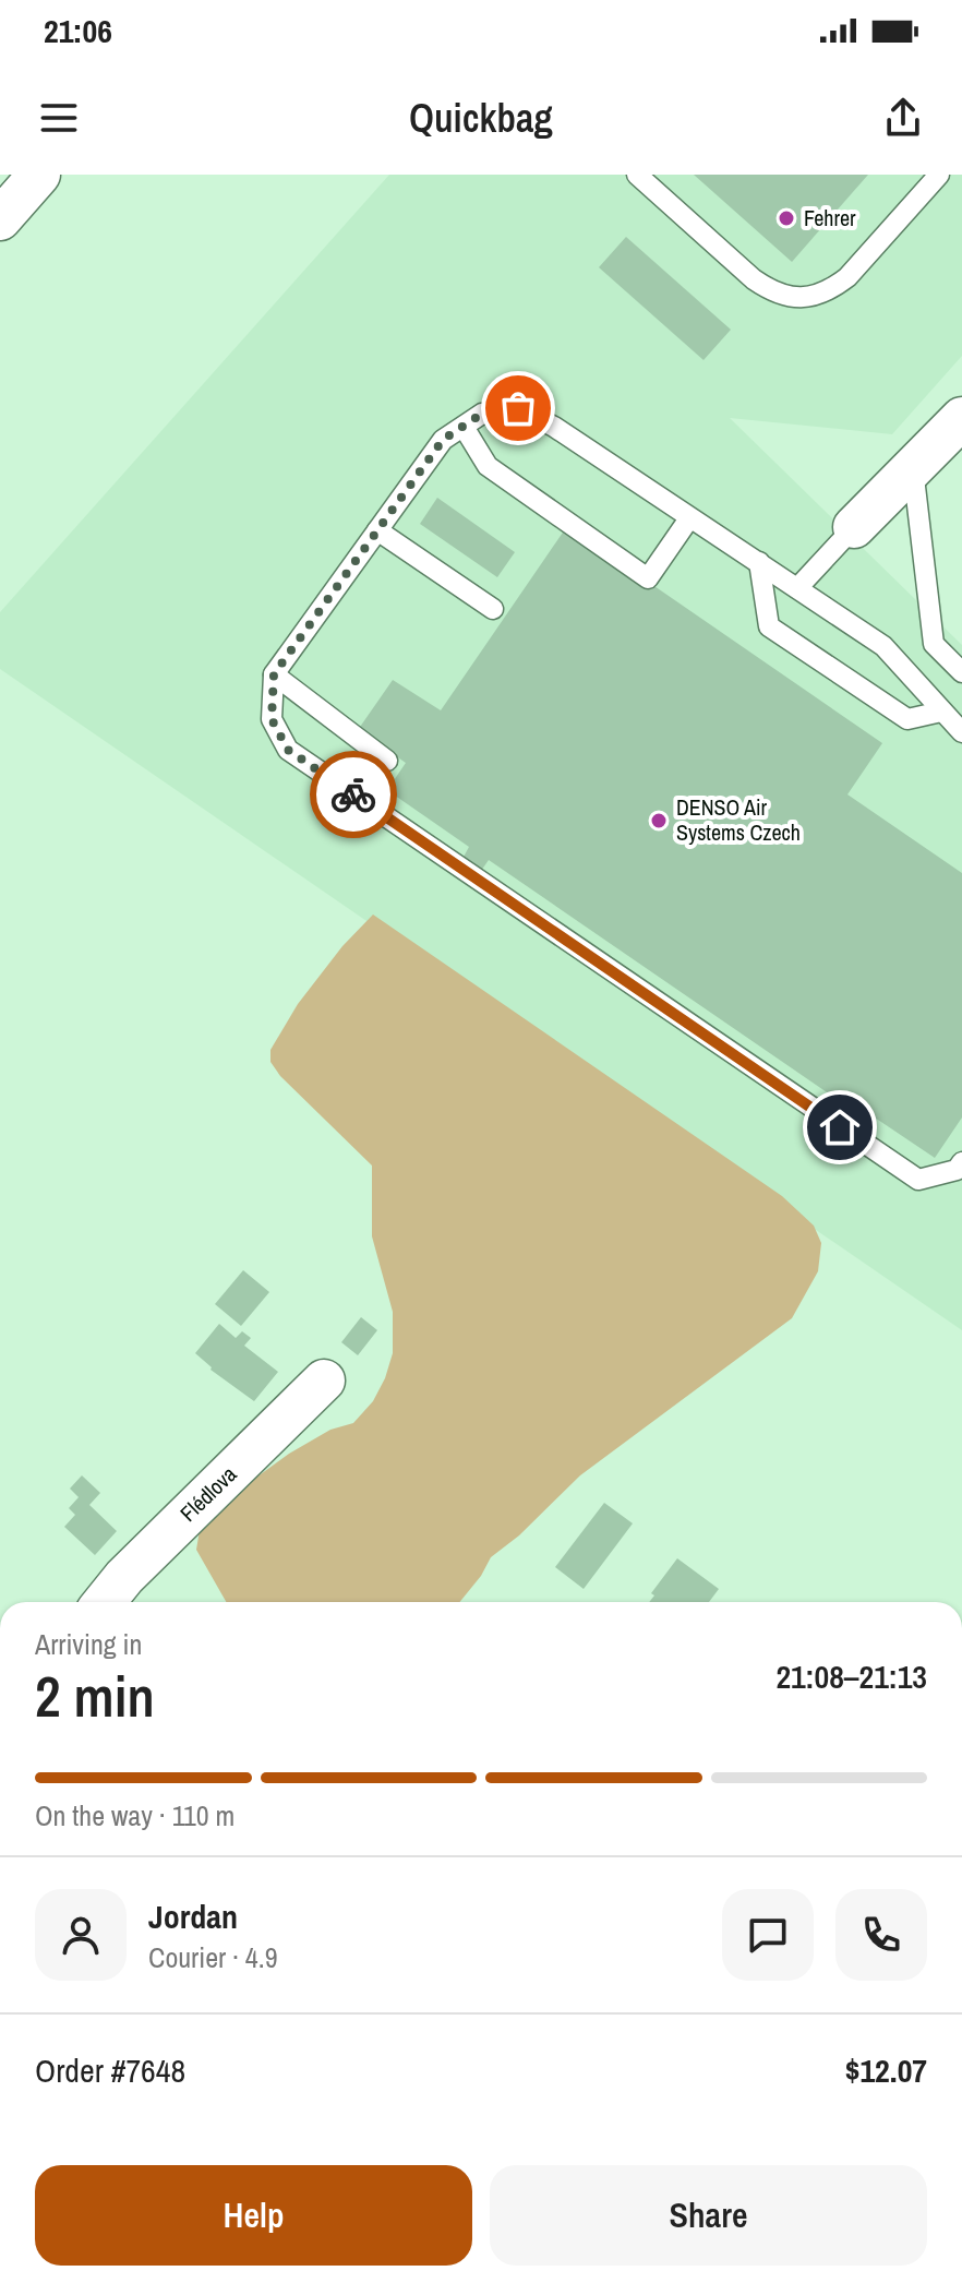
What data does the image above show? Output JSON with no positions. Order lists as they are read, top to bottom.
{
  "streets": {
    "street": ["Flédlova"]
  },
  "places": ["Fehrer", "DENSO Air Systems Czech"],
  "page": {
    "status": "21:06",
    "header": "Quickbag",
    "heading": ["2 min", "Arriving in", "21:08–21:13"],
    "panel": [
      "Jordan",
      "Courier · 4.9",
      "Order #7648",
      "$12.07"
    ],
    "bar": "On the way · 110 m",
    "buttons": ["Help", "Share"]
  }
}
